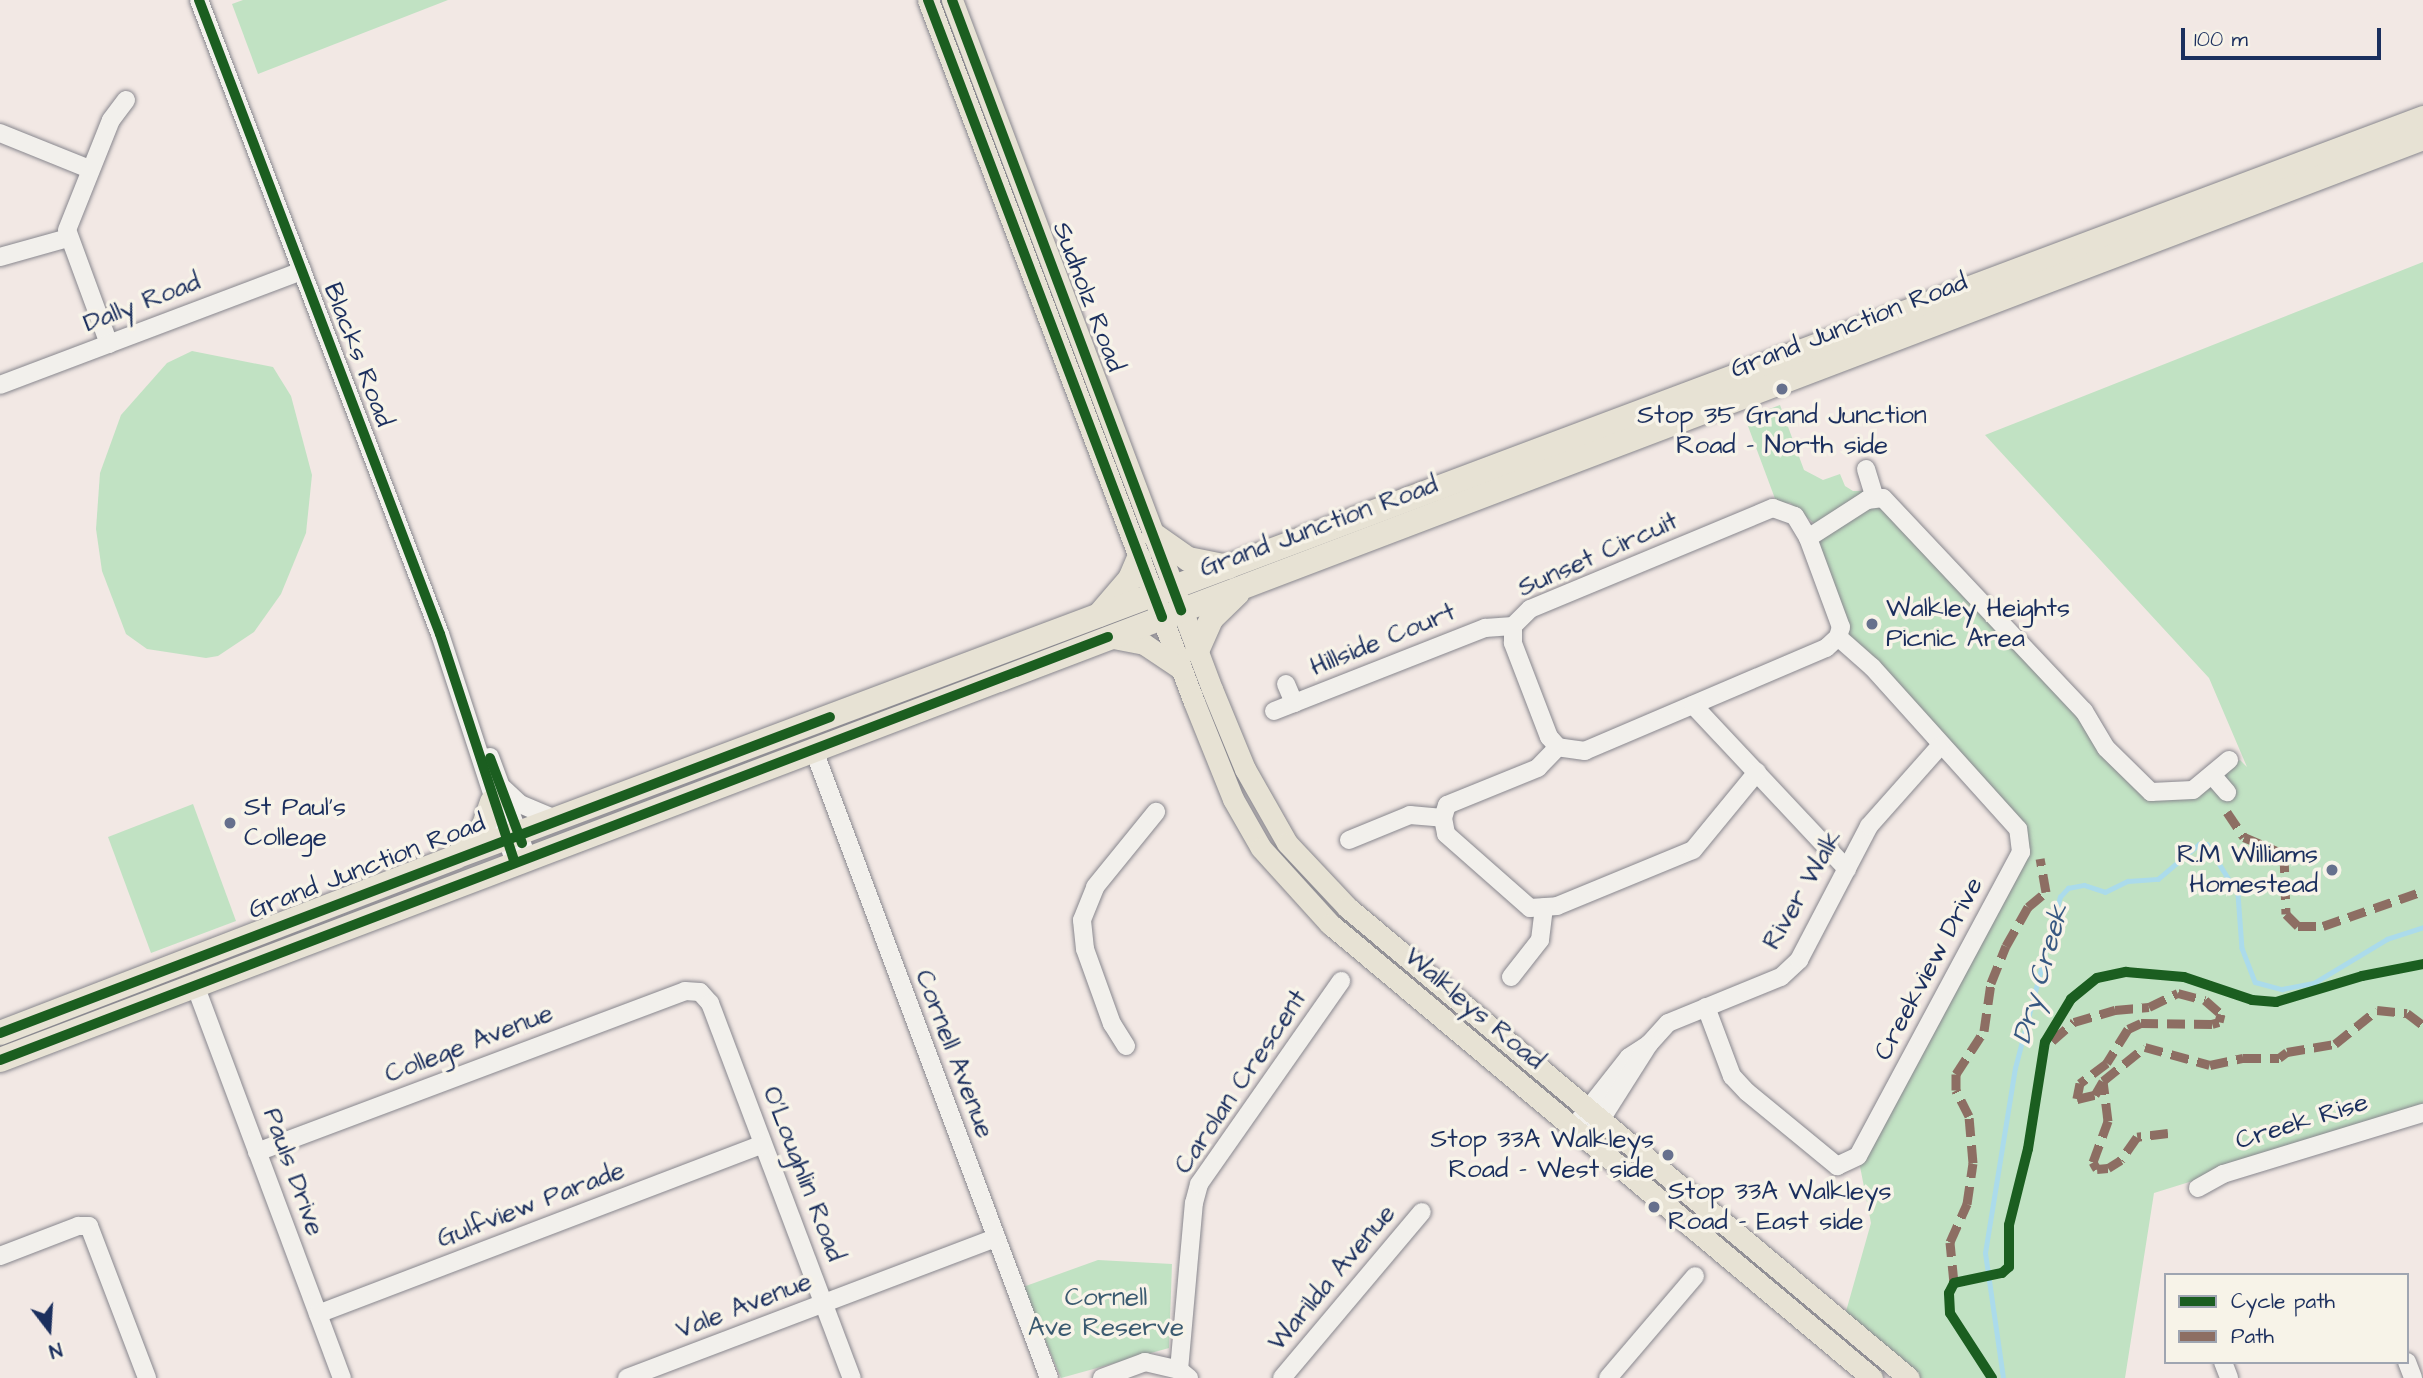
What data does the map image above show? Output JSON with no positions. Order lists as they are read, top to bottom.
{
  "streets": {
    "highway": ["Grand Junction Road"],
    "main road": ["Sudholz Road", "Walkleys Road"],
    "street": [
      "Dally Road",
      "Blacks Road",
      "Sunset Circuit",
      "Hillside Court",
      "River Walk",
      "Creekview Drive",
      "College Avenue",
      "Cornell Avenue",
      "Carolan Crescent",
      "Creek Rise",
      "Pauls Drive",
      "O'Loughlin Road",
      "Gulfview Parade",
      "Warilda Avenue",
      "Vale Avenue"
    ]
  },
  "crossings": [
    ["Sudholz Road", "Grand Junction Road"],
    ["Sudholz Road", "Walkleys Road"],
    ["Dally Road", "Blacks Road"],
    ["Grand Junction Road", "Blacks Road"],
    ["Grand Junction Road", "Walkleys Road"],
    ["Grand Junction Road", "Cornell Avenue"],
    ["Grand Junction Road", "Pauls Drive"],
    ["Sunset Circuit", "Hillside Court"],
    ["Sunset Circuit", "Creekview Drive"],
    ["River Walk", "Creekview Drive"],
    ["River Walk", "Walkleys Road"],
    ["College Avenue", "Pauls Drive"],
    ["College Avenue", "O'Loughlin Road"],
    ["Cornell Avenue", "Vale Avenue"],
    ["Pauls Drive", "Gulfview Parade"],
    ["O'Loughlin Road", "Gulfview Parade"],
    ["O'Loughlin Road", "Vale Avenue"]
  ],
  "water": ["Dry Creek"],
  "parks": ["Cornell Ave Reserve"],
  "places": [
    "Stop 35 Grand Junction Road - North side",
    "Walkley Heights Picnic Area",
    "St Paul's College",
    "R.M Williams Homestead",
    "Stop 33A Walkleys Road - West side",
    "Stop 33A Walkleys Road - East side"
  ],
  "legend": ["Cycle path", "Path"],
  "scale_bar": "100 m",
  "north": "bottom"
}
